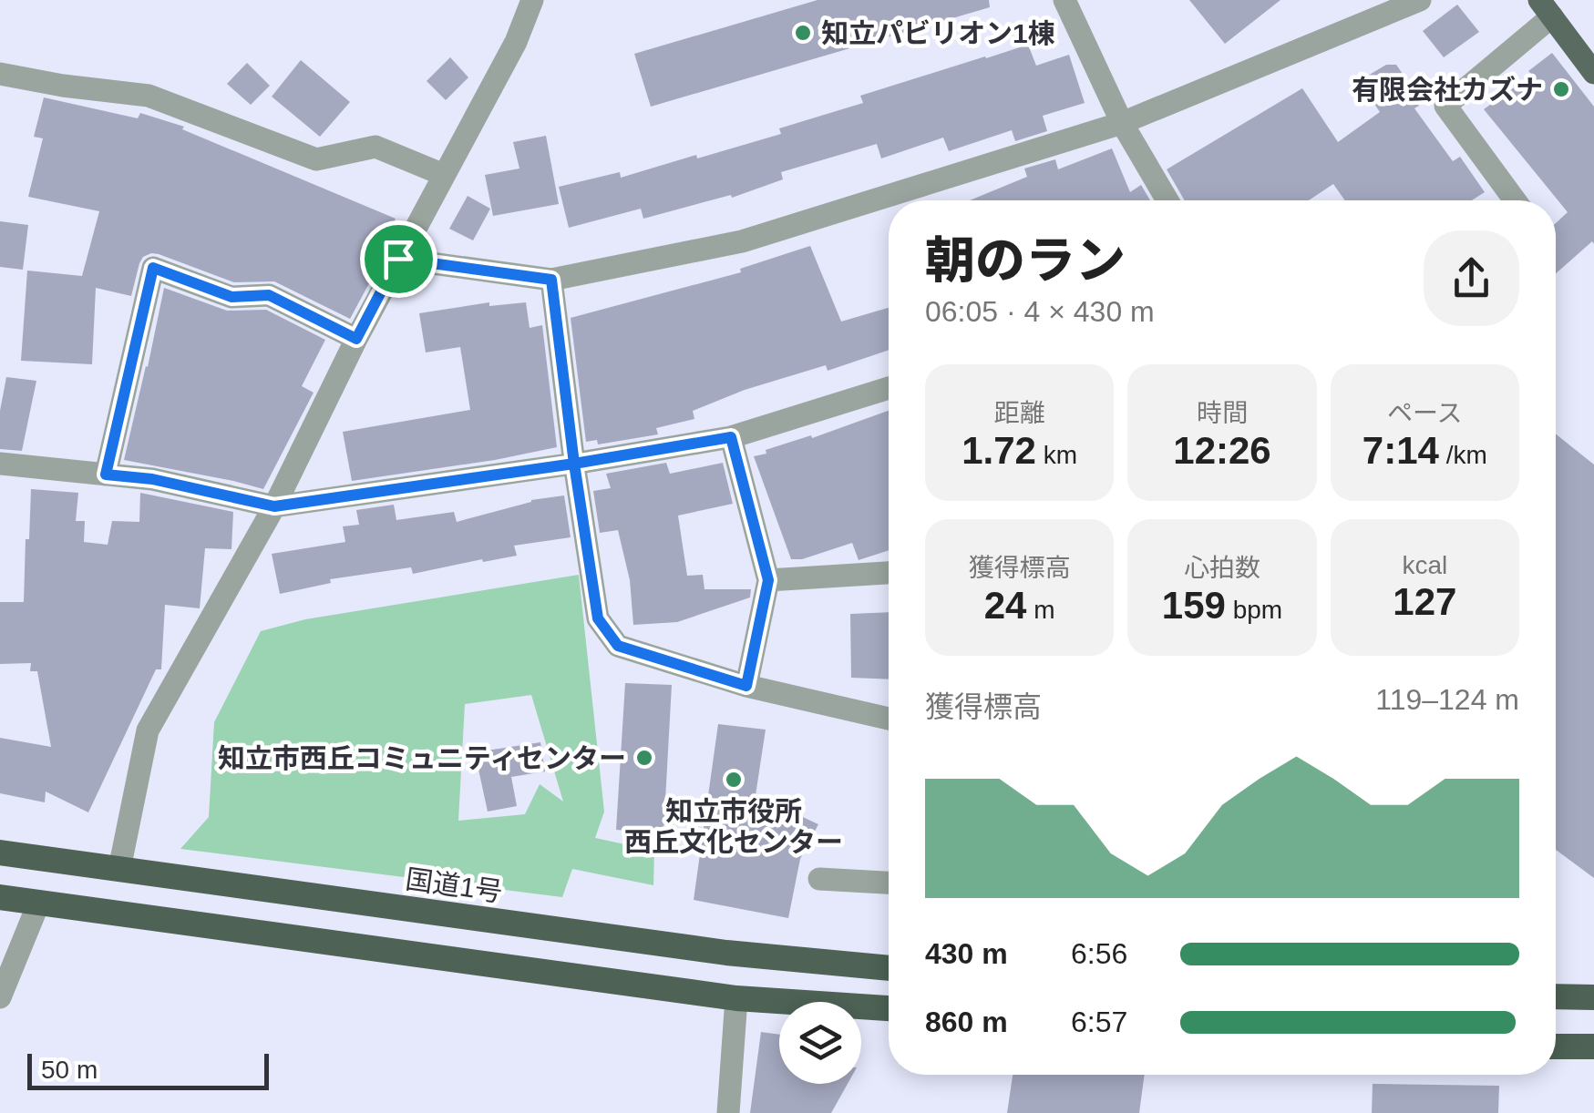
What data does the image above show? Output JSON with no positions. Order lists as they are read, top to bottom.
{
  "streets": {
    "highway": ["国道1号"]
  },
  "places": [
    "知立パビリオン1棟",
    "有限会社カズナ",
    "知立市西丘コミュニティセンター",
    "知立市役所 西丘文化センター"
  ],
  "scale_bar": "50 m",
  "page": {
    "heading": ["朝のラン", "06:05 · 4 × 430 m"],
    "stats": [
      ["距離", "1.72 km"],
      ["時間", "12:26"],
      ["ペース", "7:14 /km"],
      ["獲得標高", "24 m"],
      ["心拍数", "159 bpm"],
      ["kcal", "127"]
    ],
    "chart": ["獲得標高", "119–124 m"],
    "list": [
      {
        "name": "430 m",
        "note": "6:56"
      },
      {
        "name": "860 m",
        "note": "6:57"
      }
    ],
    "scale": "50 m"
  }
}
